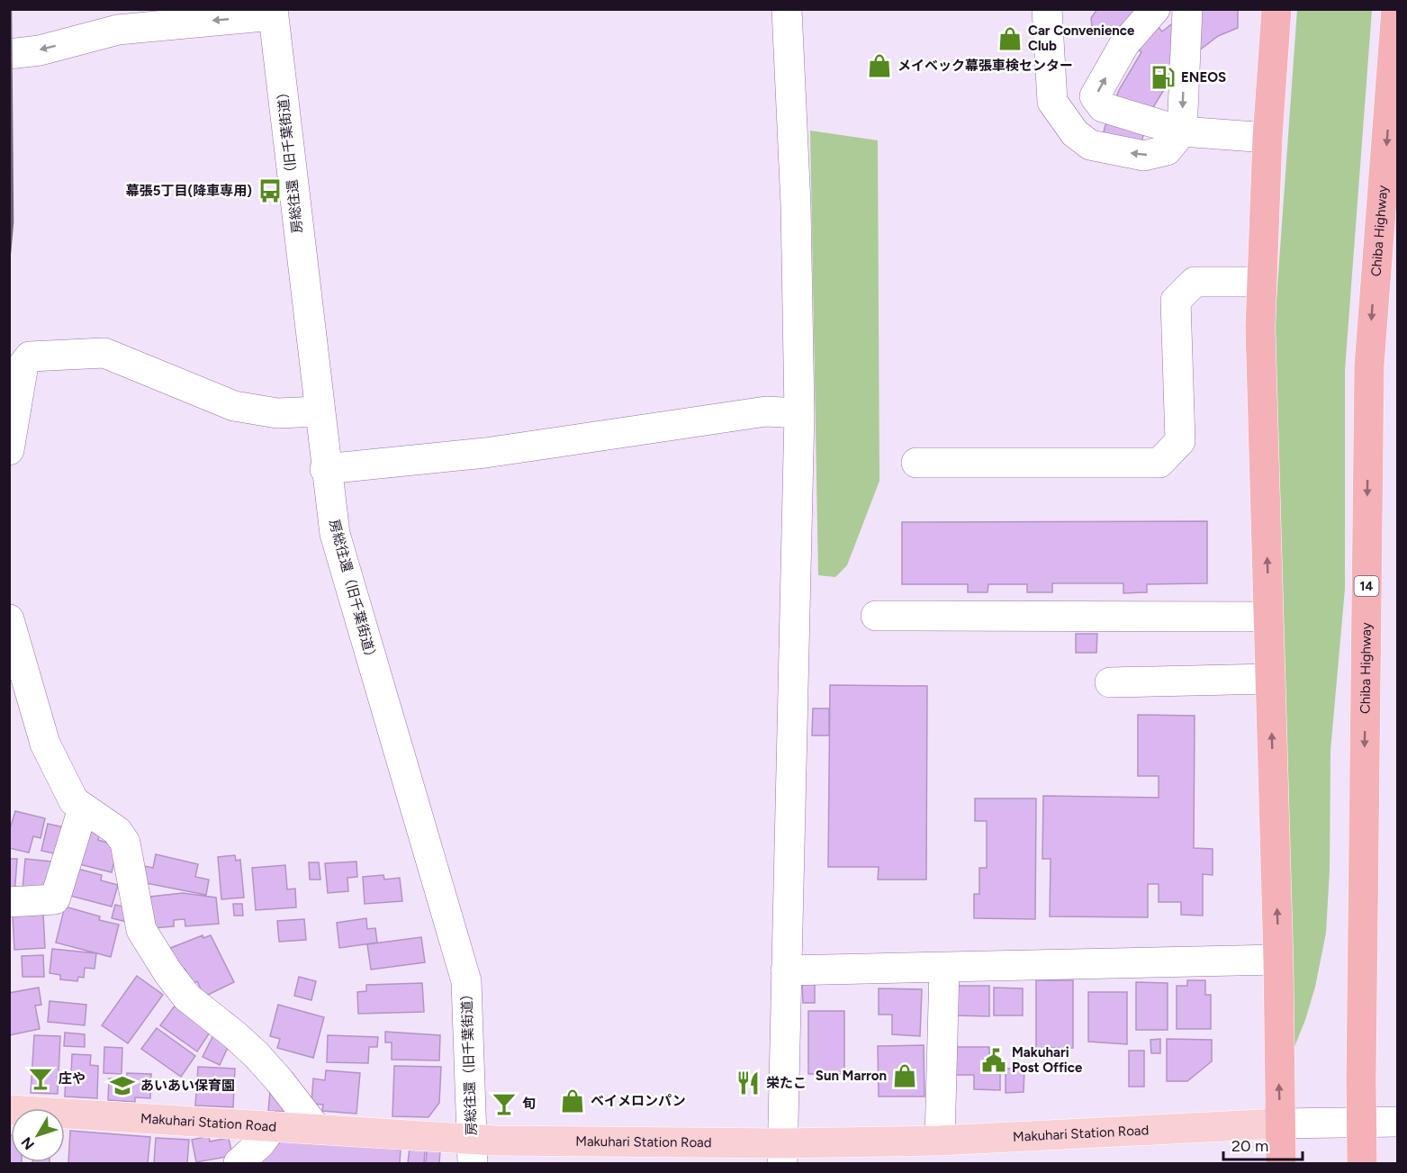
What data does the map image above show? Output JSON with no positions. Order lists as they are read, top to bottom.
{
  "streets": {
    "highway": ["Chiba Highway", "14"],
    "main road": ["Makuhari Station Road"],
    "street": ["房総往還（旧千葉街道）"]
  },
  "crossings": [
    ["房総往還（旧千葉街道）", "Makuhari Station Road"]
  ],
  "places": {
    "shop": [
      "Car Convenience Club",
      "メイベック幕張車検センター",
      "Sun Marron",
      "ベイメロンパン"
    ],
    "fuel station": ["ENEOS"],
    "bus stop": ["幕張5丁目(降車専用)"],
    "public building": ["Makuhari Post Office"],
    "bar": ["庄や", "旬"],
    "restaurant": ["栄たこ"],
    "school or university": ["あいあい保育園"]
  },
  "scale_bar": "20 m",
  "north": "bottom left"
}
